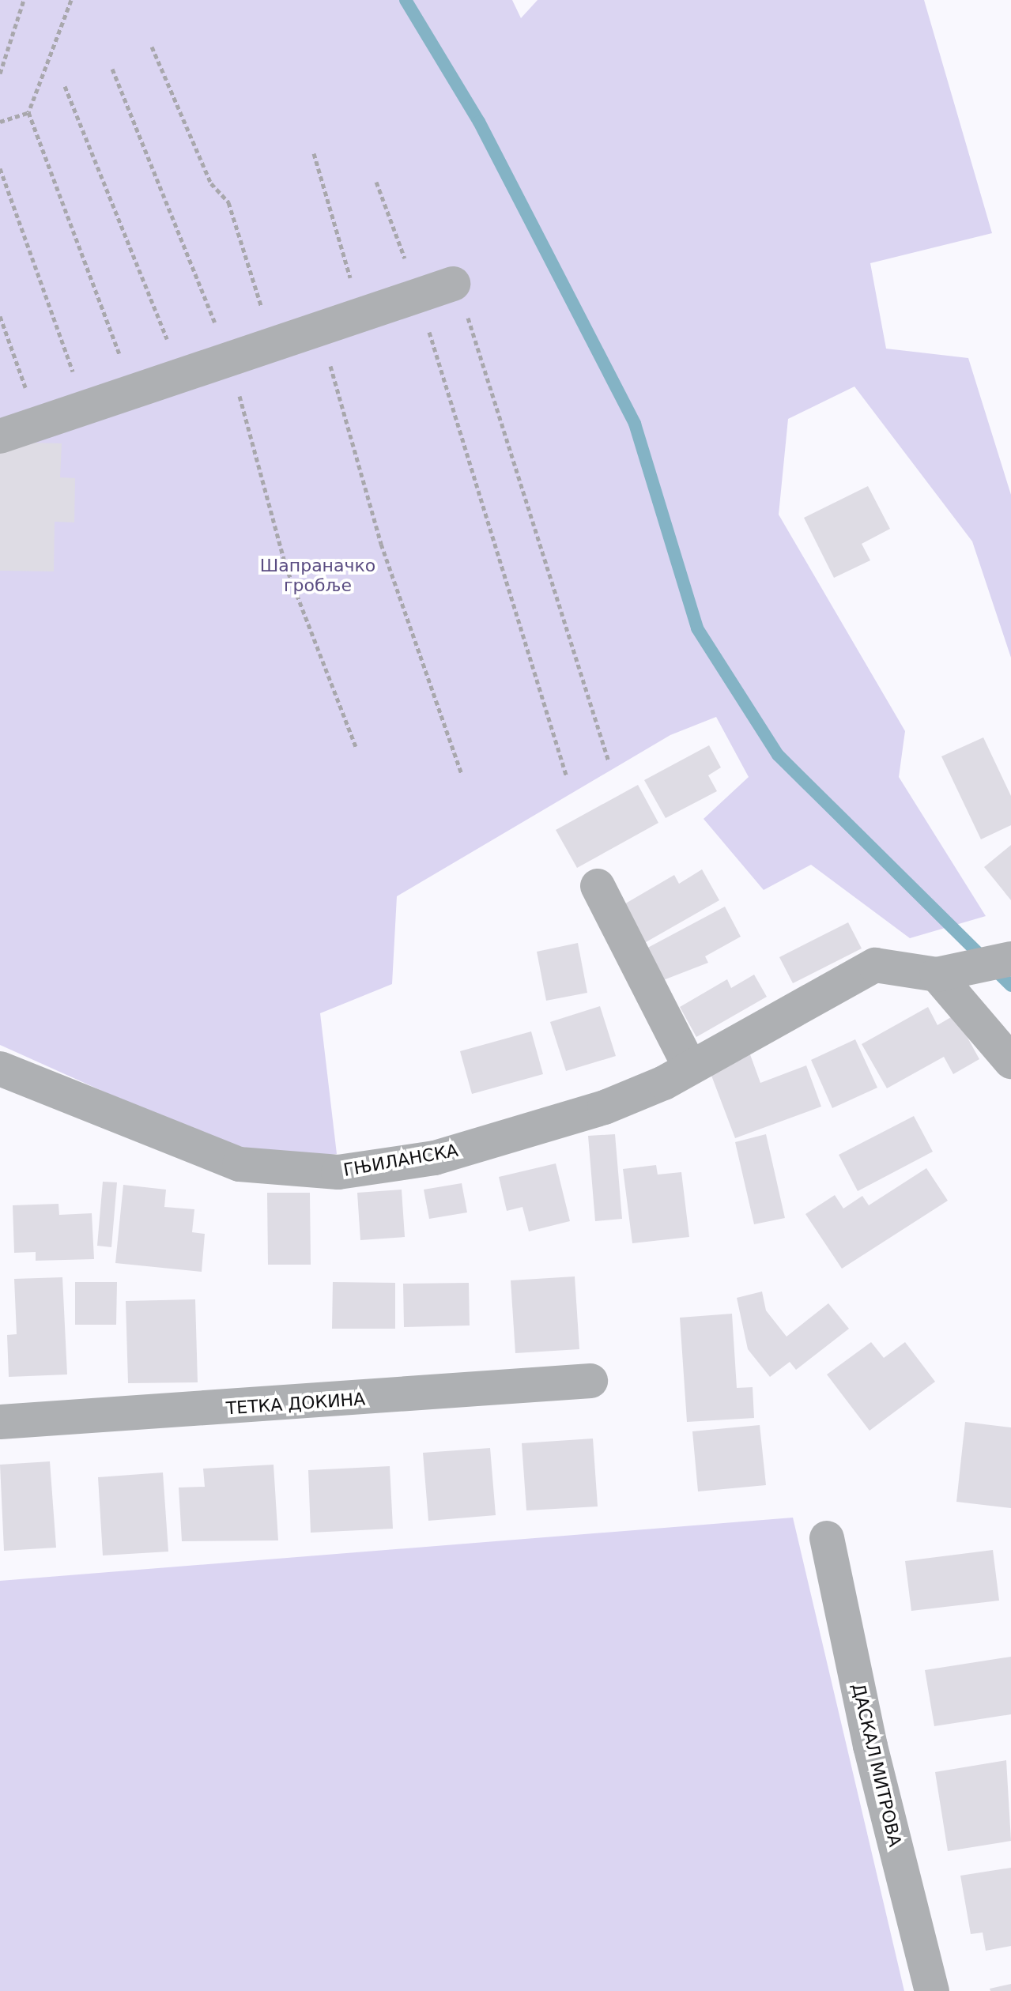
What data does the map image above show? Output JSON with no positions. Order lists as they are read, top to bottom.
{
  "streets": {
    "street": ["ГЊИЛАНСКА", "ТЕТКА ДОКИНА", "ДАСКАЛ МИТРОВА"]
  },
  "parks": ["Шапраначко гробље"]
}
